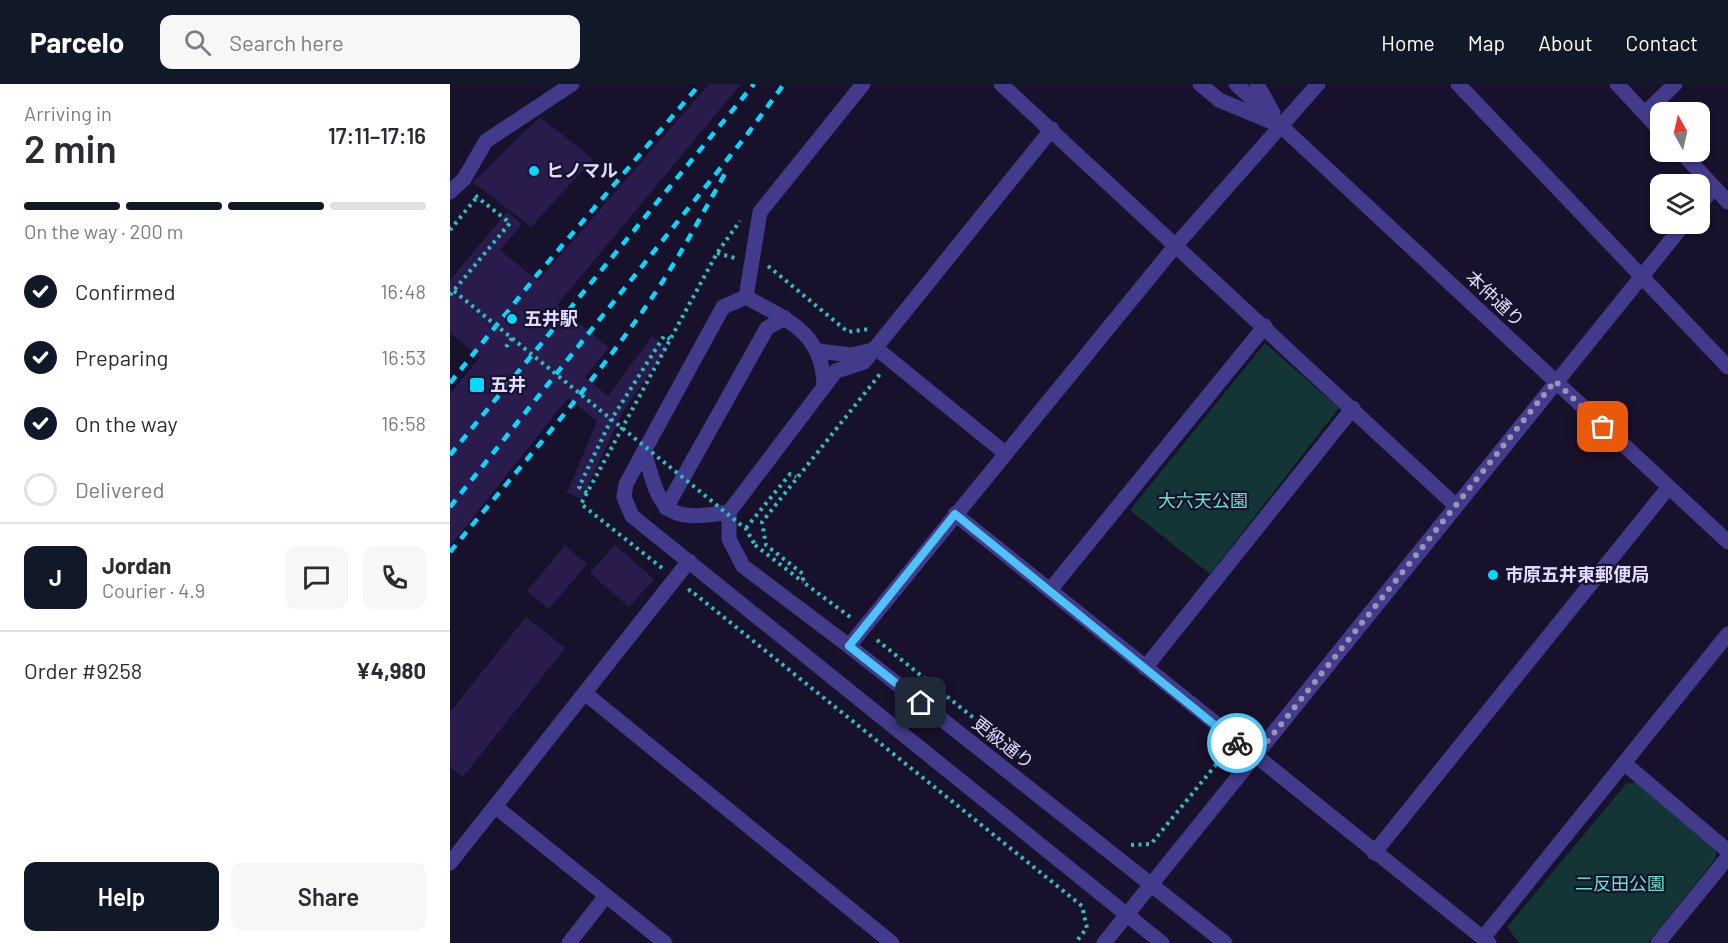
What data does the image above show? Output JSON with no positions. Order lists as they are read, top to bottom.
{
  "streets": {
    "street": ["本仲通り", "更級通り"]
  },
  "parks": ["大六天公園", "二反田公園"],
  "places": {
    "other": ["ヒノマル", "五井駅", "市原五井東郵便局"],
    "transit": ["五井"]
  },
  "north": "top",
  "page": {
    "header": "Parcelo",
    "search": "Search here",
    "nav": [
      "Home",
      "Map",
      "About",
      "Contact"
    ],
    "heading": ["2 min", "Arriving in", "17:11–17:16"],
    "panel": [
      "Jordan",
      "Courier · 4.9",
      "Order #9258",
      "¥4,980"
    ],
    "bar": "On the way · 200 m",
    "list": [
      ["Confirmed", "16:48"],
      ["Preparing", "16:53"],
      ["On the way", "16:58"],
      "Delivered"
    ],
    "round": "J",
    "buttons": ["Help", "Share"]
  }
}
